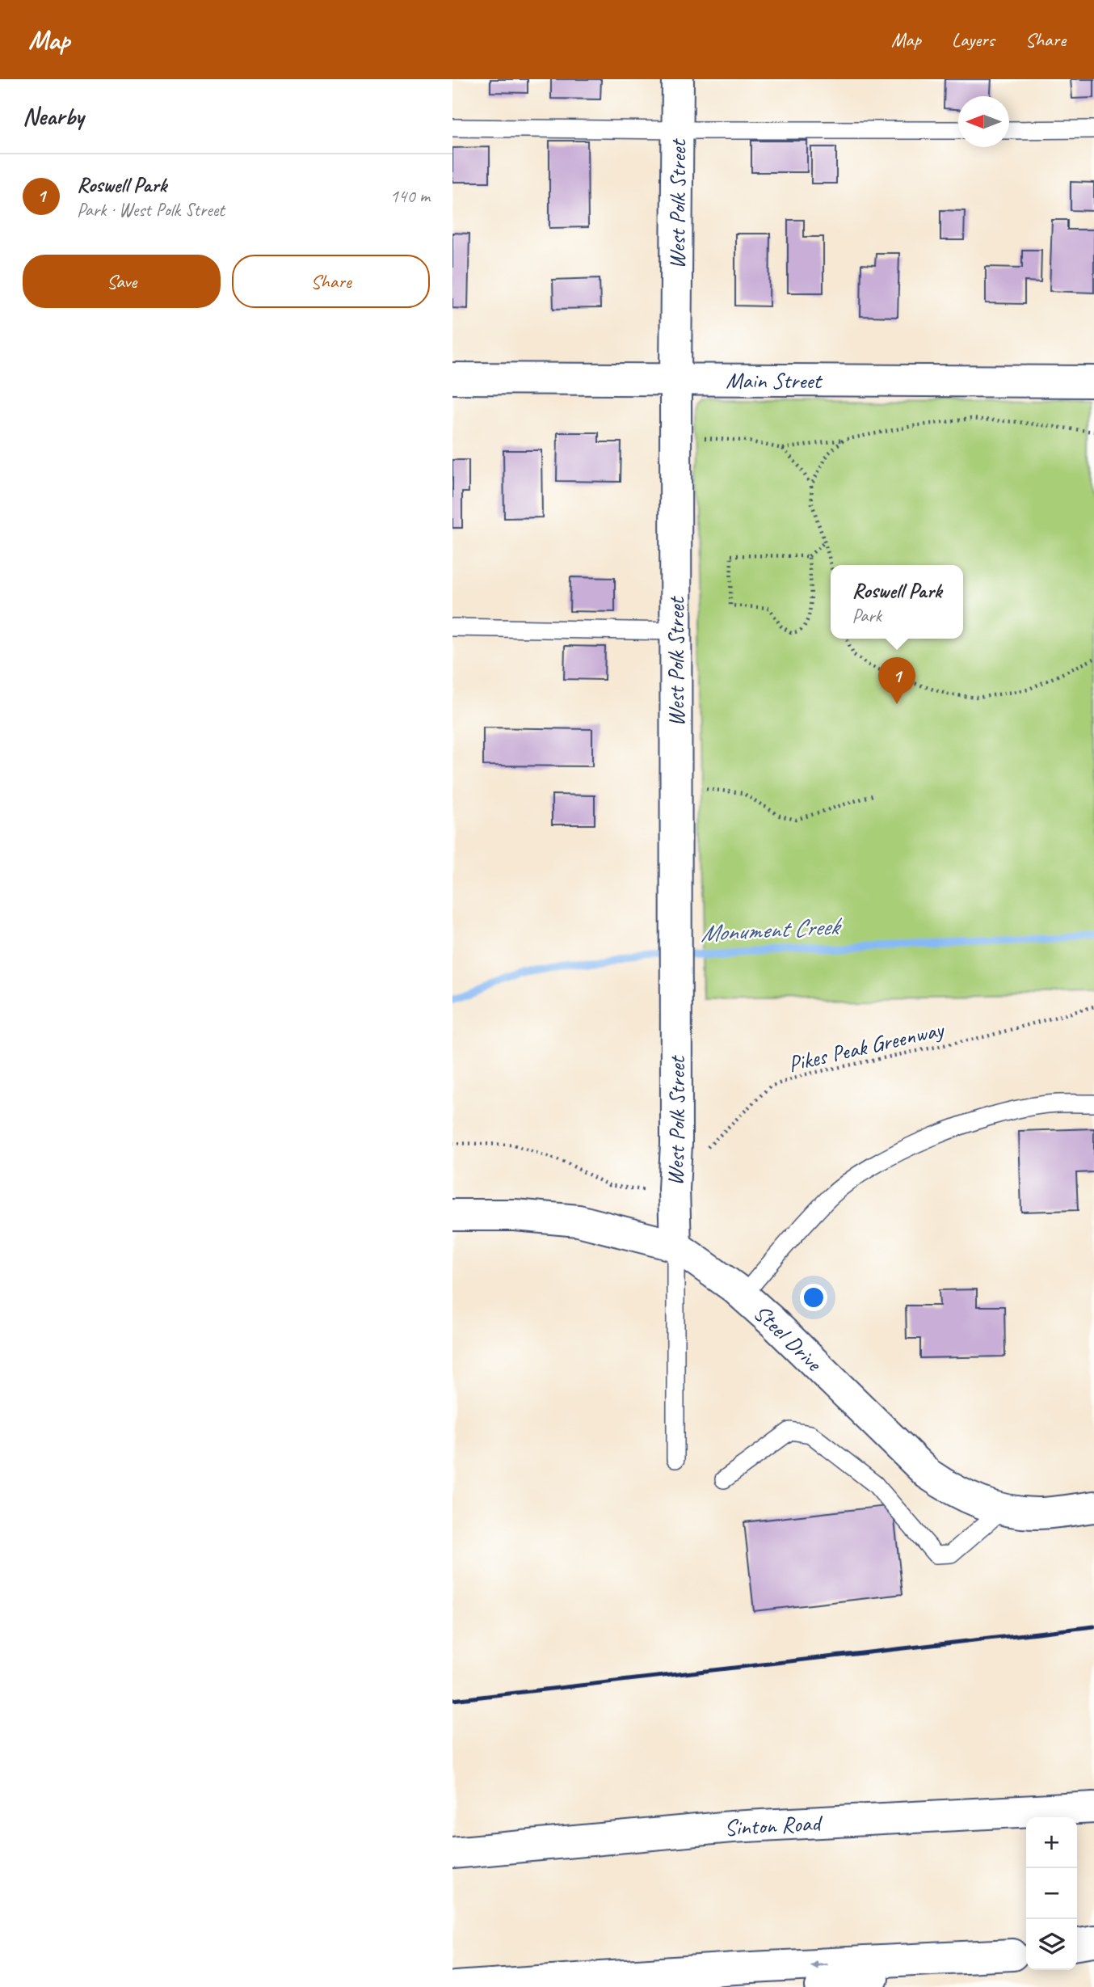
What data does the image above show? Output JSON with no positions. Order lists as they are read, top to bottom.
{
  "streets": {
    "main road": [
      "West Polk Street",
      "Main Street",
      "Steel Drive",
      "Sinton Road"
    ],
    "path": ["Pikes Peak Greenway"]
  },
  "crossings": [
    ["West Polk Street", "Main Street"],
    ["West Polk Street", "Steel Drive"]
  ],
  "water": ["Monument Creek"],
  "north": "left",
  "page": {
    "header": "Map",
    "nav": ["Map", "Layers", "Share"],
    "heading": "Nearby",
    "list": [
      {
        "mark": "1",
        "name": "Roswell Park",
        "note": "Park · West Polk Street",
        "value": "140 m"
      }
    ],
    "buttons": ["Save", "Share"],
    "popup": ["Roswell Park", "Park"],
    "pins": "1",
    "map_buttons": ["+", "−"]
  }
}
